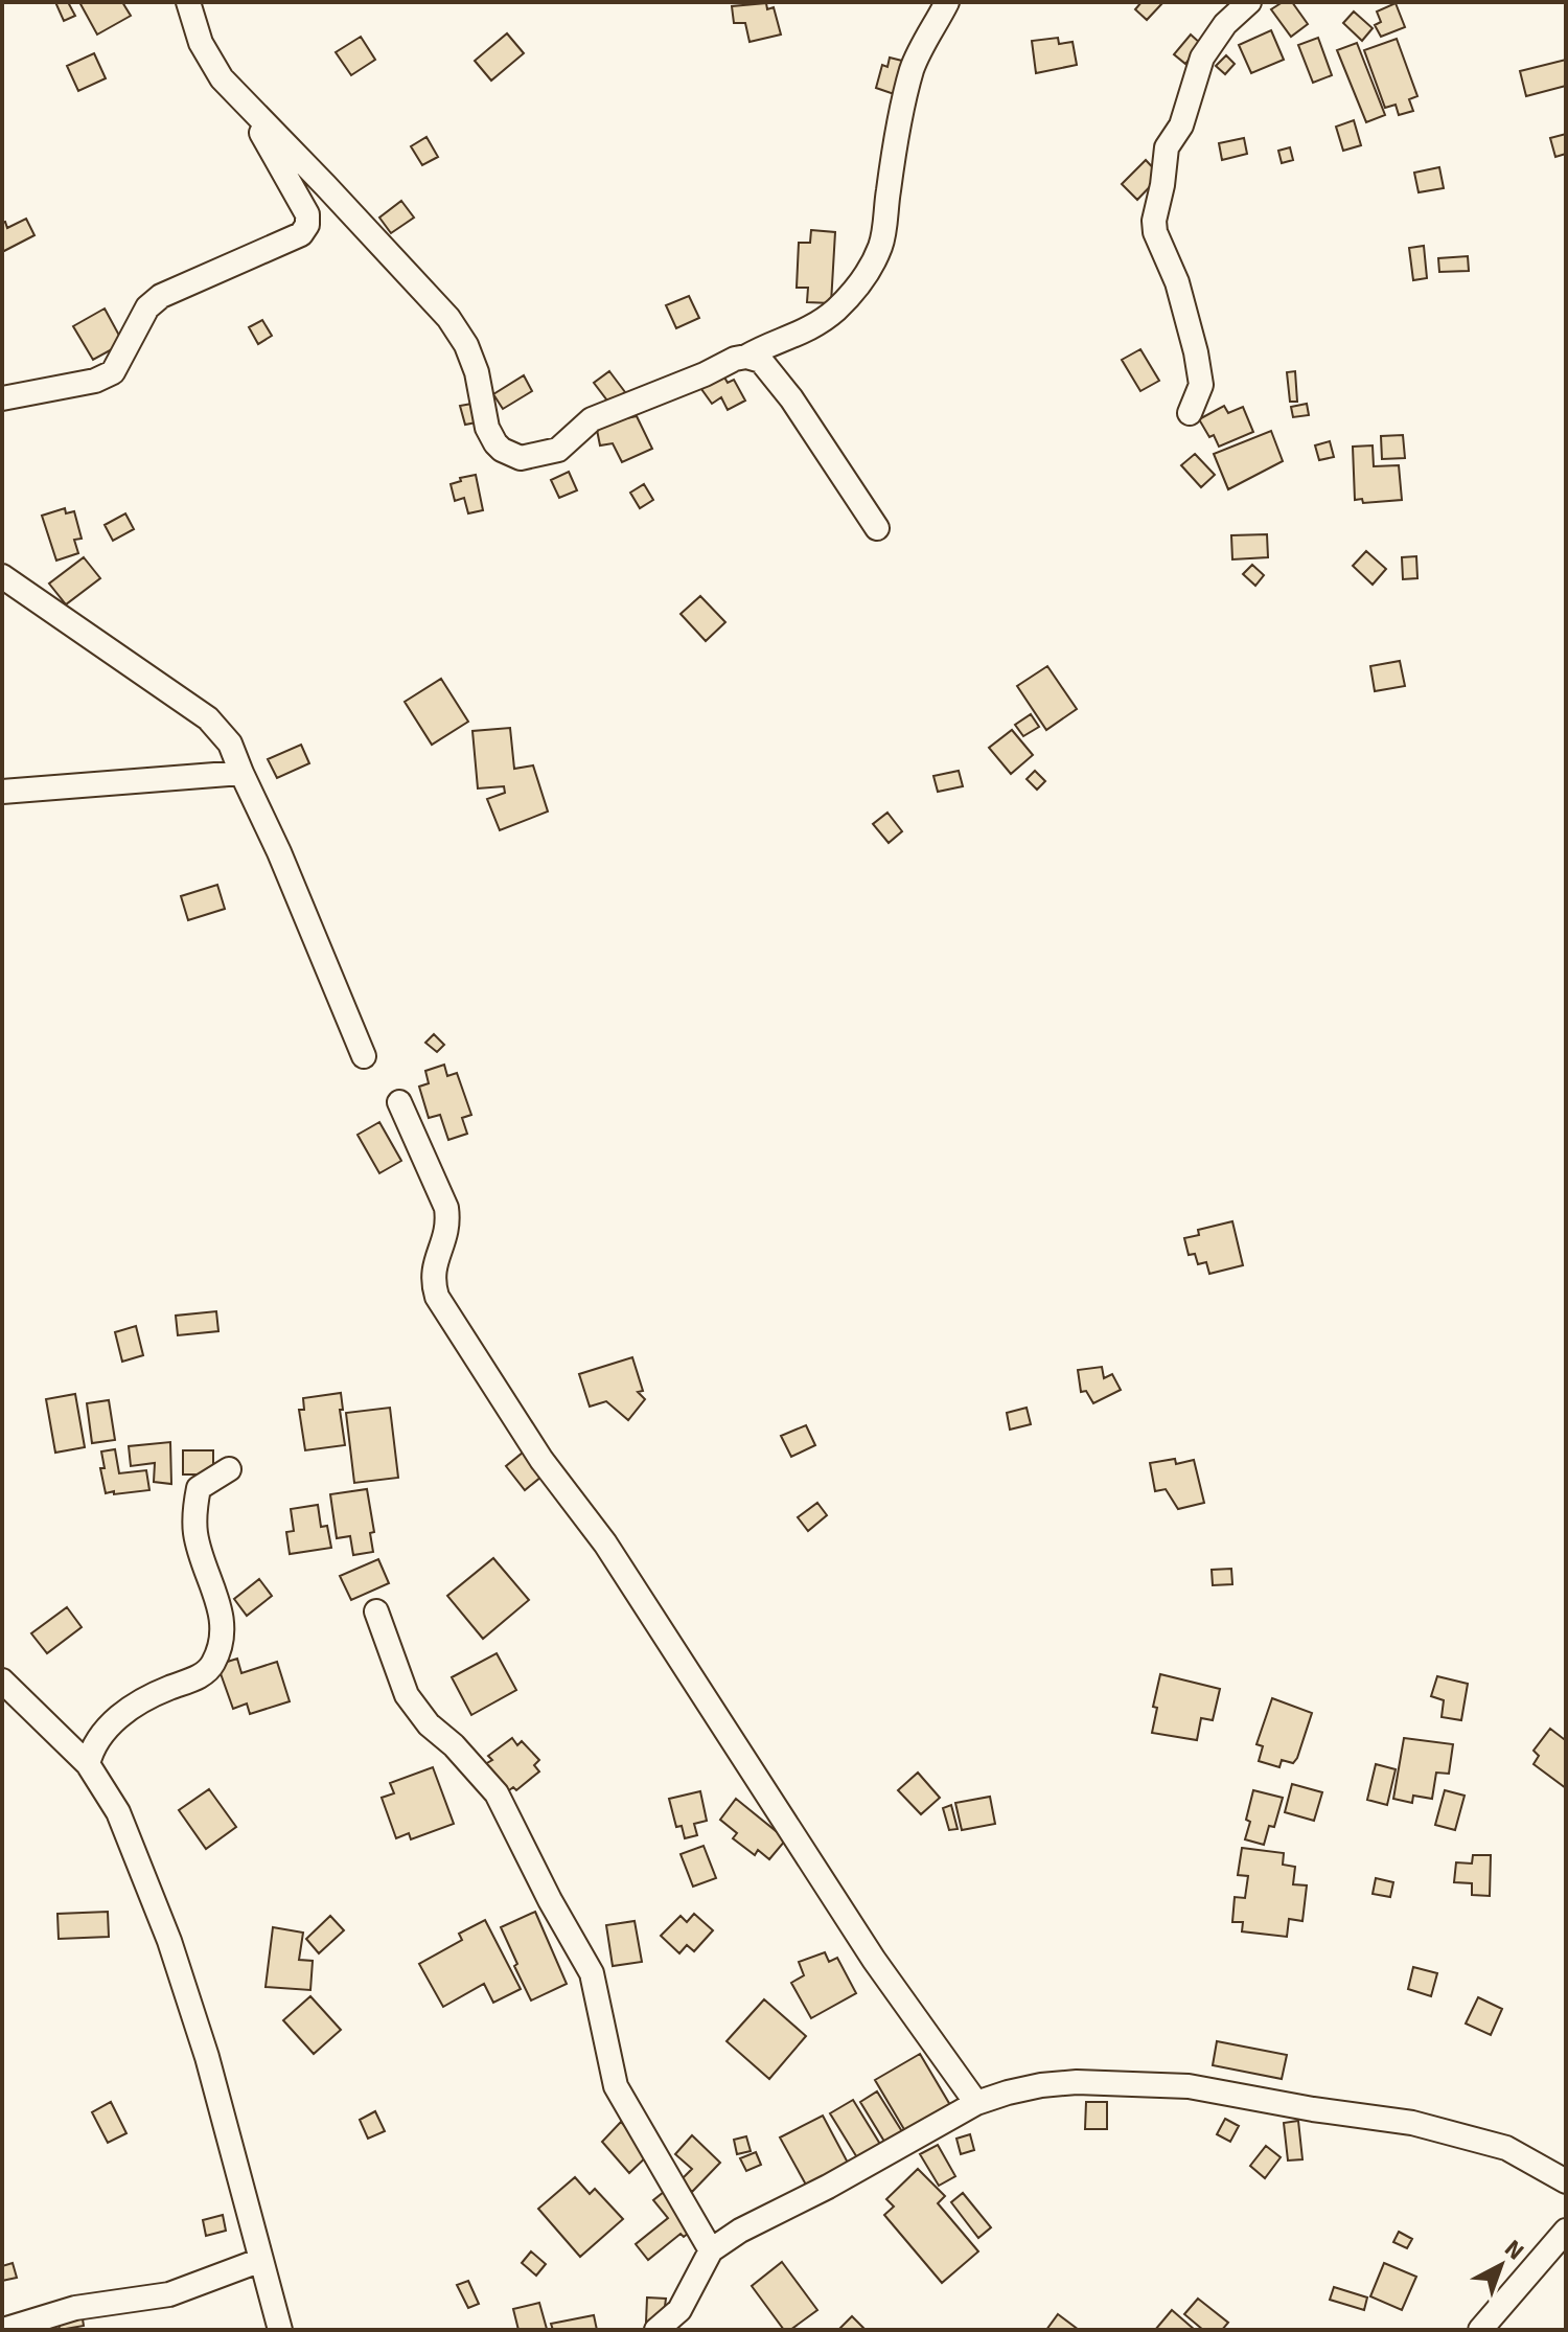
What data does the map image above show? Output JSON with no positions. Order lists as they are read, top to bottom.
{
  "north": "top right"
}
